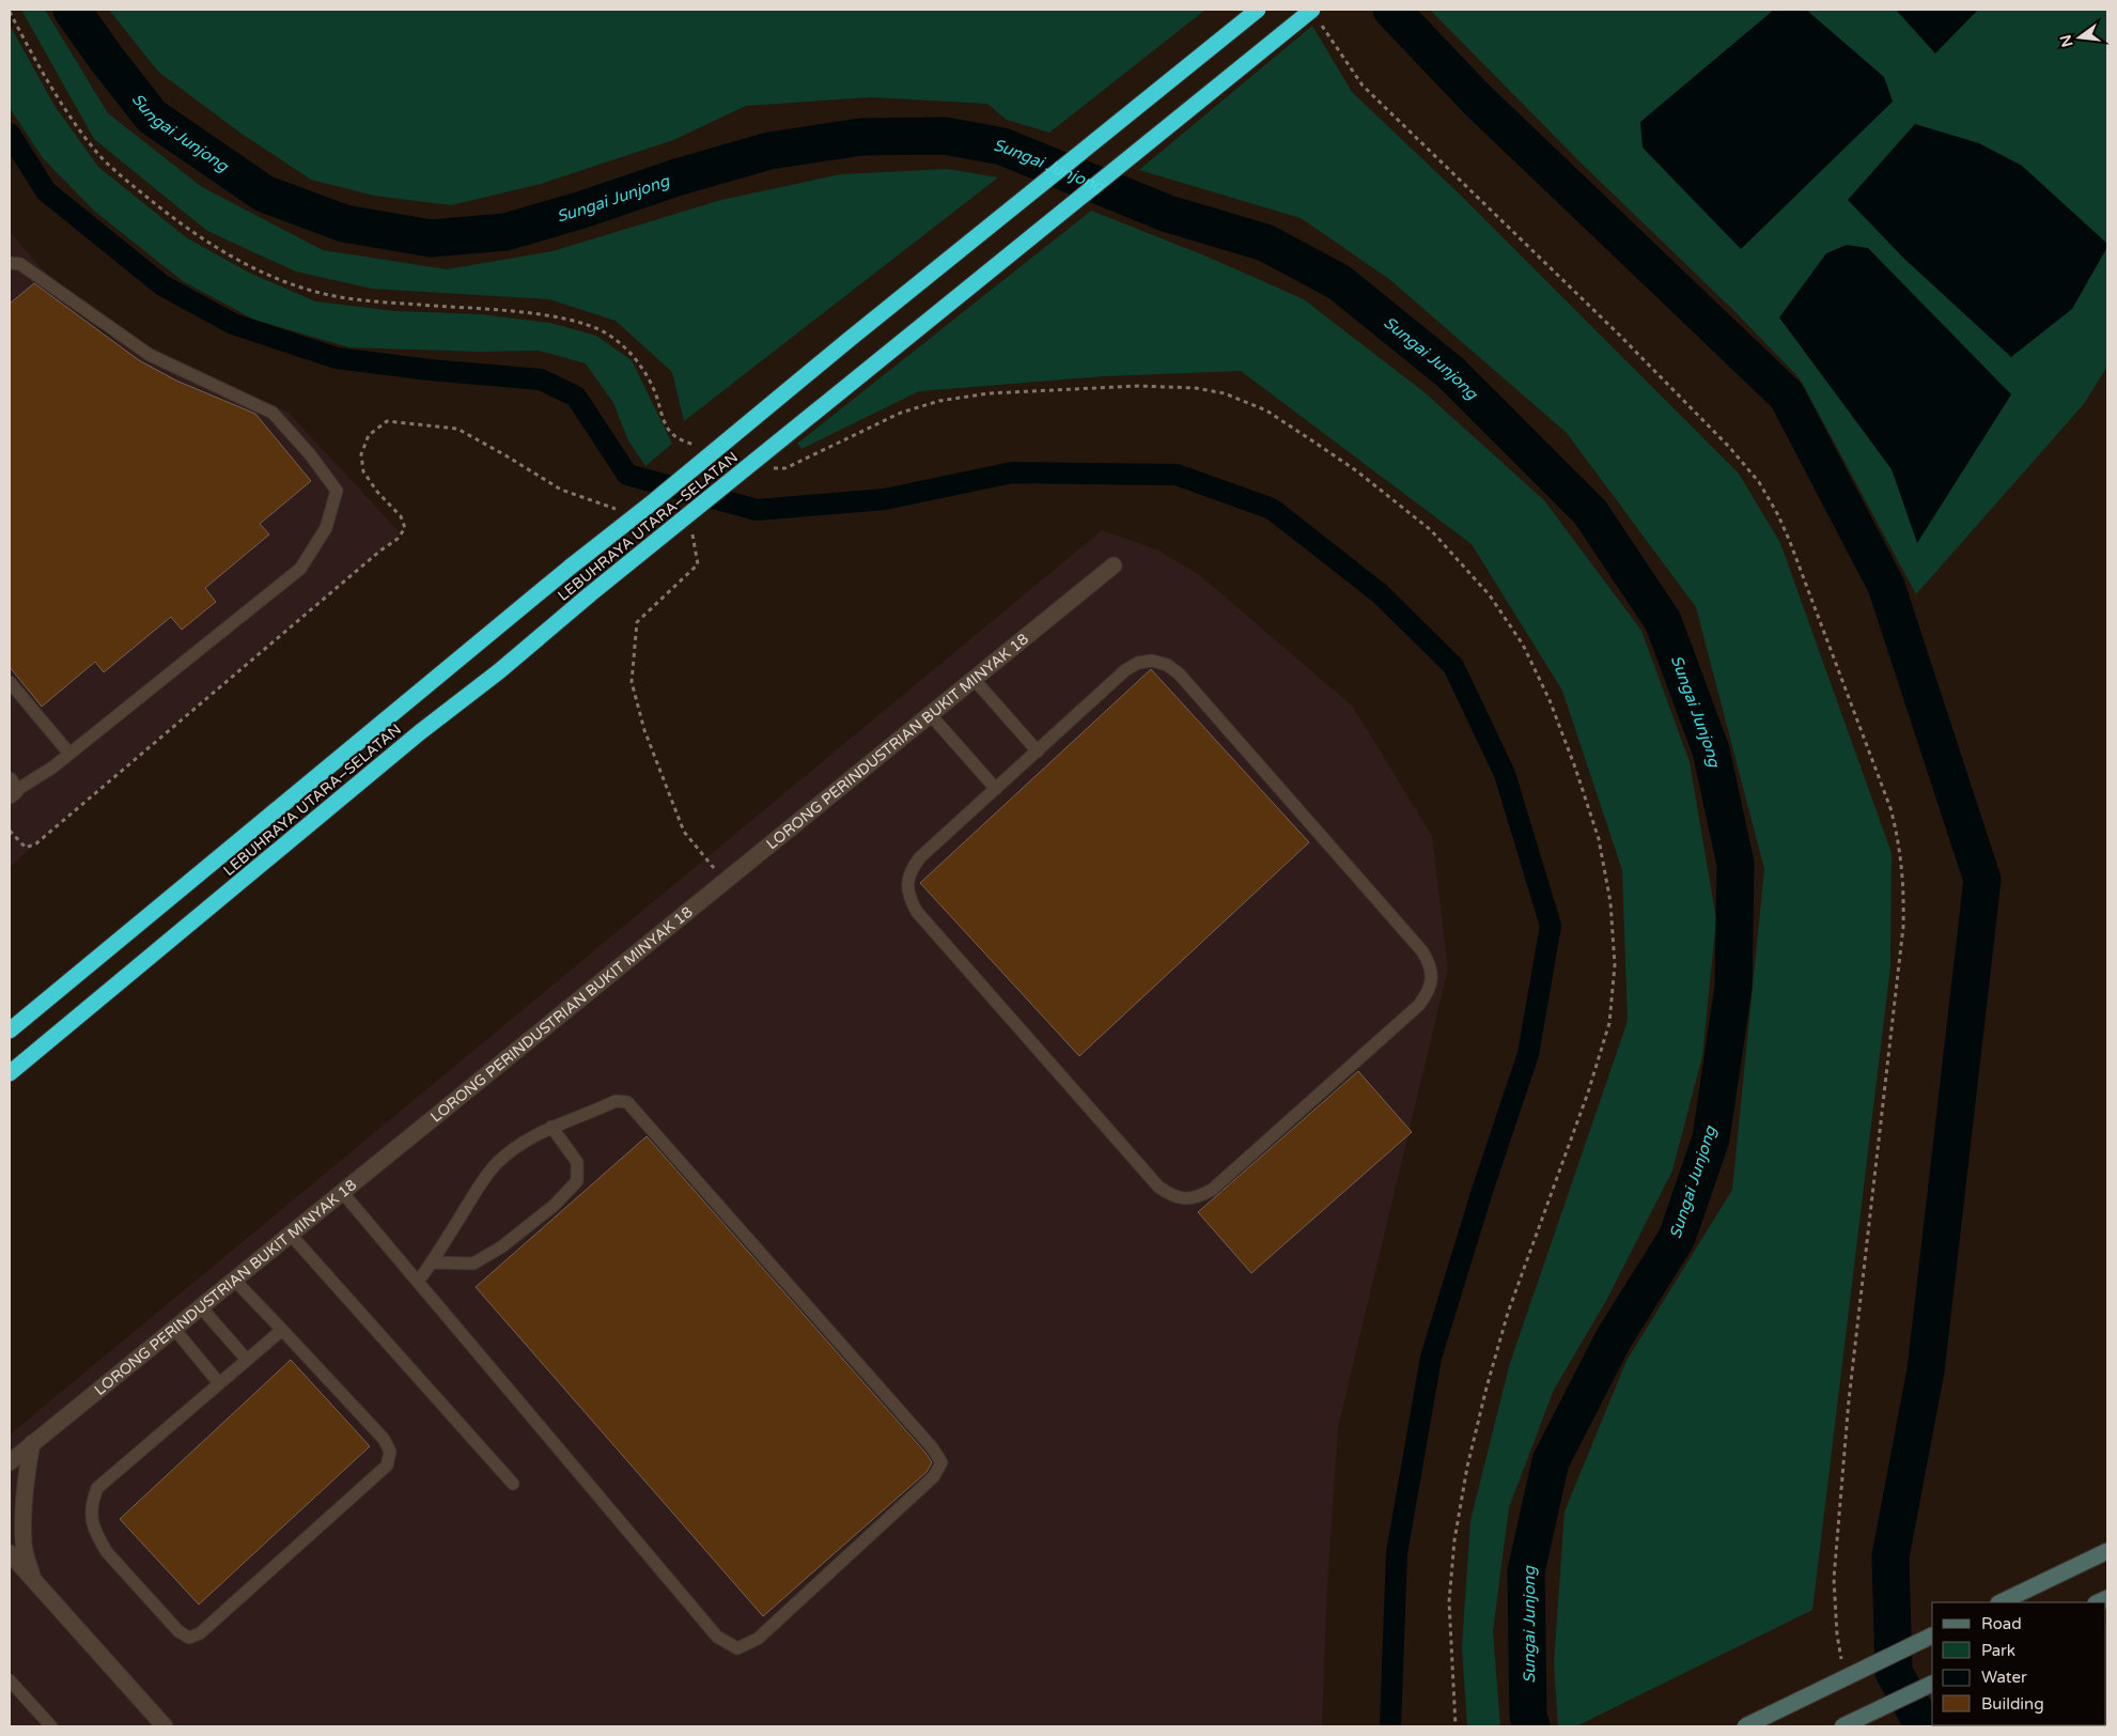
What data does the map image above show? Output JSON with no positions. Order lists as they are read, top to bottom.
{
  "streets": {
    "highway": ["LEBUHRAYA UTARA–SELATAN"],
    "street": ["LORONG PERINDUSTRIAN BUKIT MINYAK 18"]
  },
  "water": ["Sungai Junjong"],
  "legend": [
    "Road",
    "Park",
    "Water",
    "Building"
  ],
  "north": "left"
}
